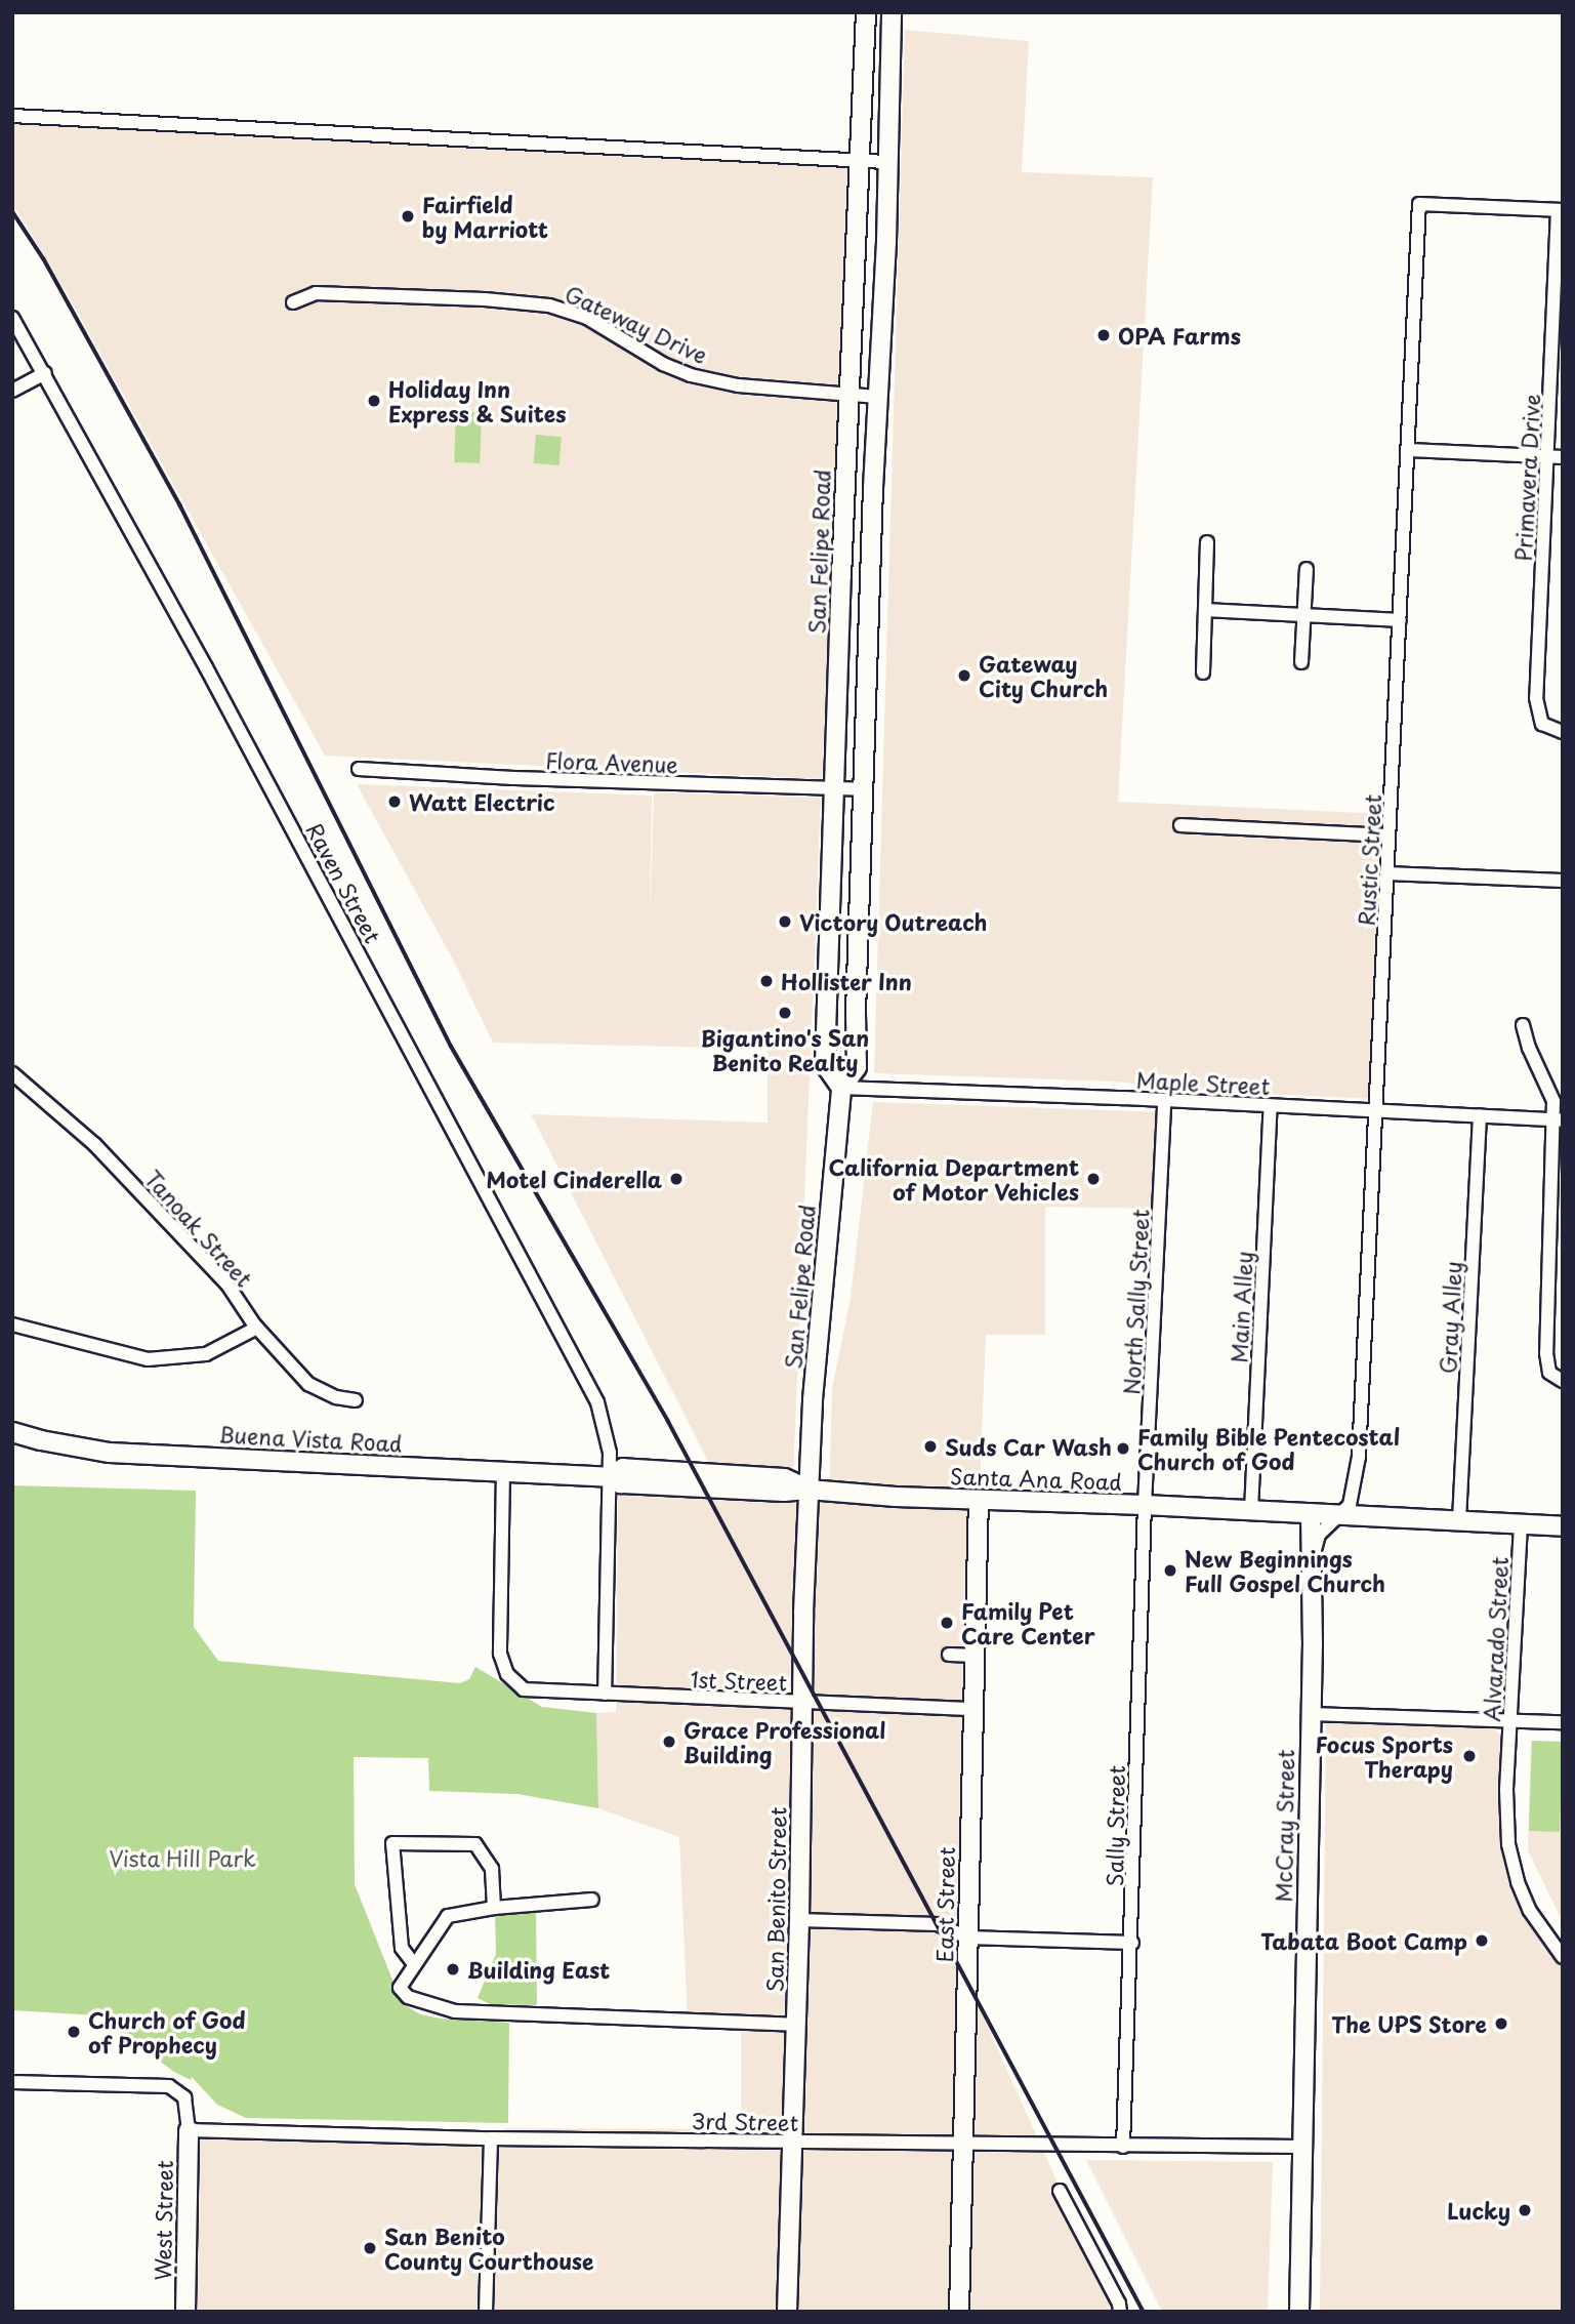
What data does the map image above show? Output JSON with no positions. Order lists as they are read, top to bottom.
{
  "streets": {
    "main road": [
      "San Felipe Road",
      "Buena Vista Road",
      "Santa Ana Road",
      "McCray Street",
      "San Benito Street",
      "East Street",
      "West Street"
    ],
    "street": [
      "Gateway Drive",
      "Primavera Drive",
      "Flora Avenue",
      "Rustic Street",
      "Raven Street",
      "Maple Street",
      "Tanoak Street",
      "North Sally Street",
      "Main Alley",
      "Gray Alley",
      "Alvarado Street",
      "1st Street",
      "Sally Street",
      "3rd Street"
    ]
  },
  "crossings": [
    ["Gateway Drive", "San Felipe Road"],
    ["Primavera Drive", "Rustic Street"],
    ["San Felipe Road", "Flora Avenue"],
    ["San Felipe Road", "Maple Street"],
    ["San Felipe Road", "Buena Vista Road"],
    ["San Felipe Road", "Santa Ana Road"],
    ["San Felipe Road", "San Benito Street"],
    ["Rustic Street", "Maple Street"],
    ["Rustic Street", "Santa Ana Road"],
    ["Raven Street", "Buena Vista Road"],
    ["Raven Street", "1st Street"],
    ["Maple Street", "North Sally Street"],
    ["Maple Street", "Main Alley"],
    ["Maple Street", "Gray Alley"],
    ["North Sally Street", "Santa Ana Road"],
    ["North Sally Street", "Sally Street"],
    ["Main Alley", "Santa Ana Road"],
    ["Gray Alley", "Santa Ana Road"],
    ["Buena Vista Road", "Santa Ana Road"],
    ["Buena Vista Road", "1st Street"],
    ["Buena Vista Road", "San Benito Street"],
    ["Santa Ana Road", "Alvarado Street"],
    ["Santa Ana Road", "Sally Street"],
    ["Santa Ana Road", "McCray Street"],
    ["Santa Ana Road", "San Benito Street"],
    ["Santa Ana Road", "East Street"],
    ["1st Street", "San Benito Street"],
    ["1st Street", "East Street"],
    ["Sally Street", "3rd Street"],
    ["McCray Street", "3rd Street"],
    ["San Benito Street", "3rd Street"],
    ["East Street", "3rd Street"],
    ["3rd Street", "West Street"]
  ],
  "parks": ["Vista Hill Park"],
  "places": [
    "Fairfield by Marriott",
    "OPA Farms",
    "Holiday Inn Express & Suites",
    "Gateway City Church",
    "Watt Electric",
    "Victory Outreach",
    "Hollister Inn",
    "Bigantino's San Benito Realty",
    "Motel Cinderella",
    "California Department of Motor Vehicles",
    "Suds Car Wash",
    "Family Bible Pentecostal Church of God",
    "New Beginnings Full Gospel Church",
    "Family Pet Care Center",
    "Grace Professional Building",
    "Focus Sports Therapy",
    "Tabata Boot Camp",
    "Building East",
    "The UPS Store",
    "Church of God of Prophecy",
    "Lucky",
    "San Benito County Courthouse"
  ]
}
